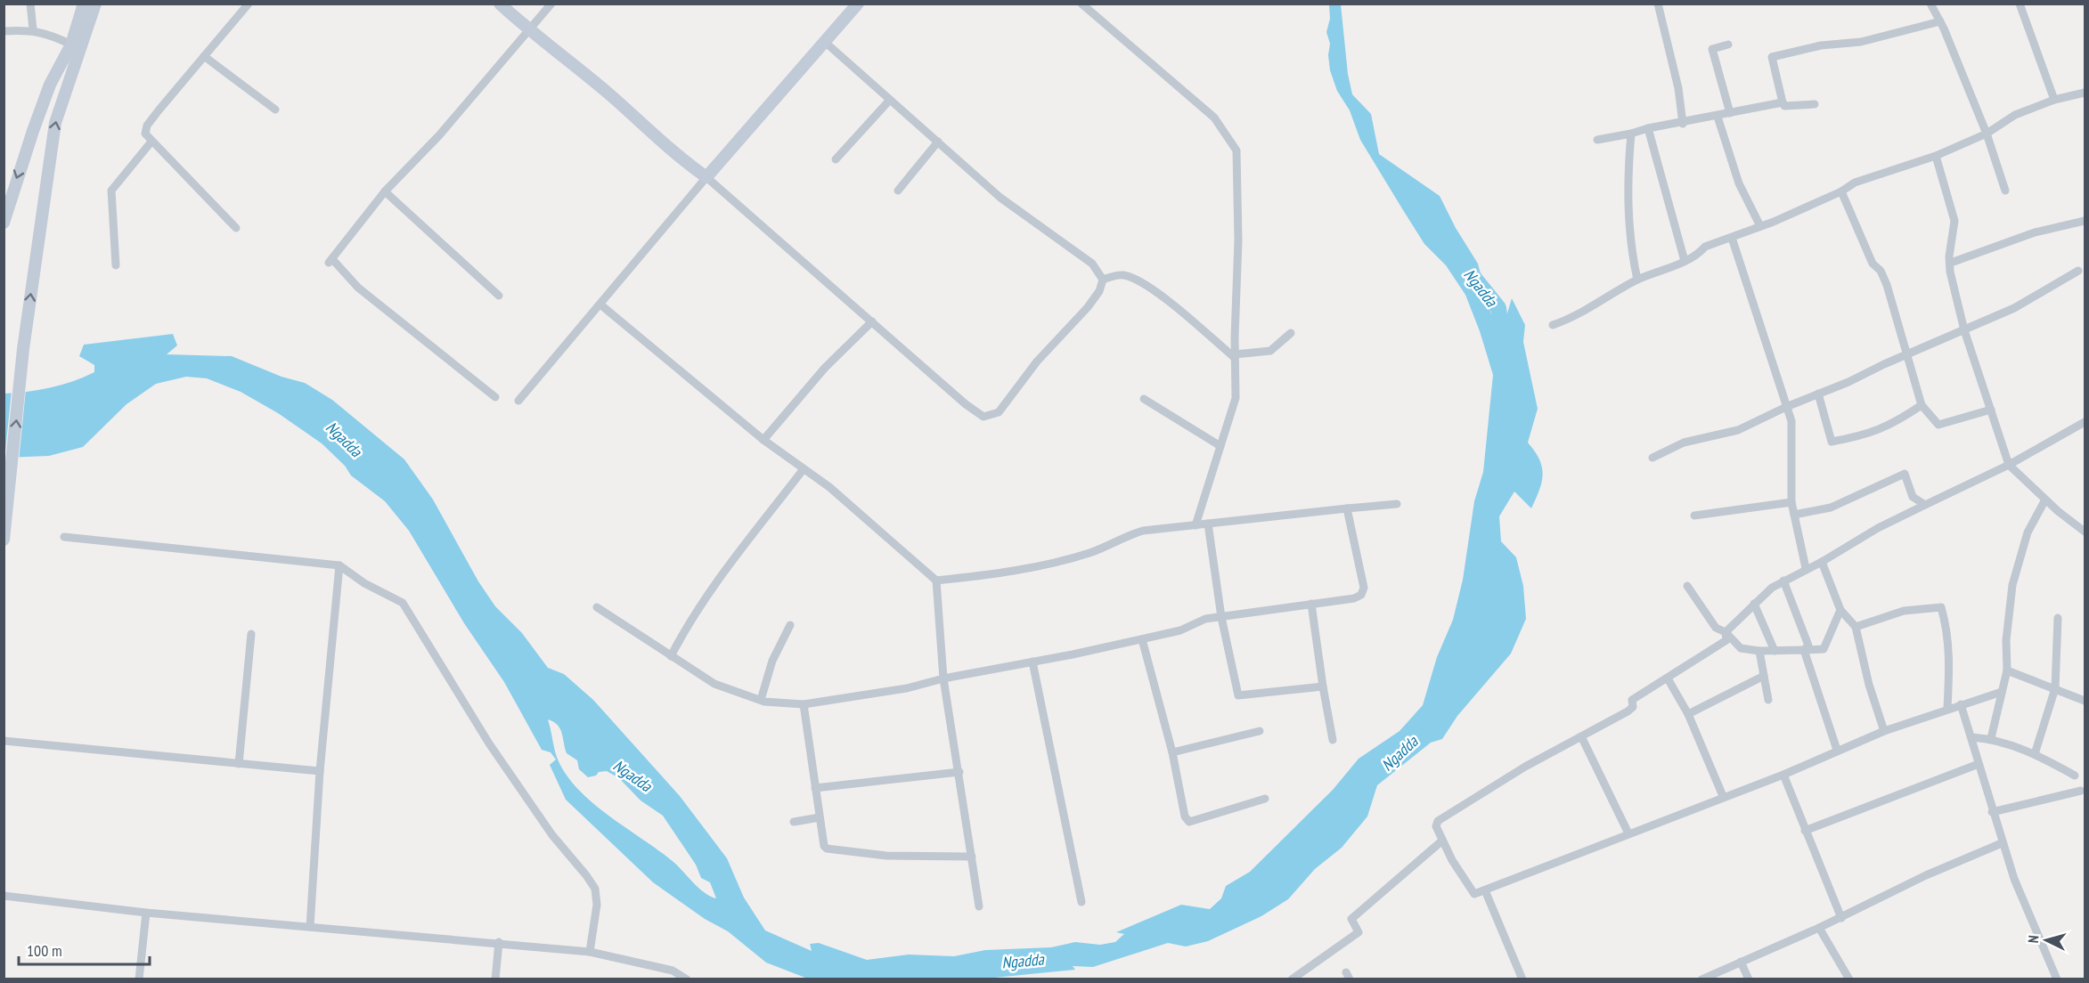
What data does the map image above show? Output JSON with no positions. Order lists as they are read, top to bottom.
{
  "water": ["Ngadda"],
  "scale_bar": "100 m",
  "north": "left"
}
